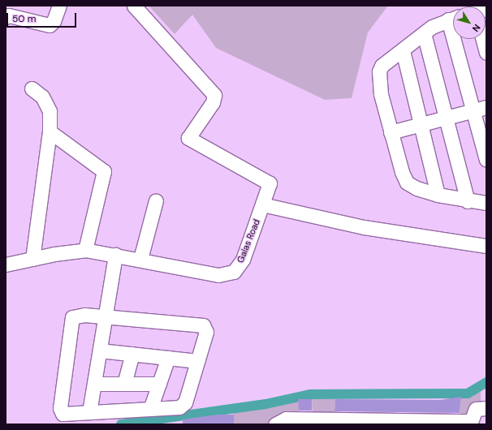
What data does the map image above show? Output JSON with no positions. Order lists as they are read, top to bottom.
{
  "streets": {
    "street": ["Galas Road"]
  },
  "scale_bar": "50 m",
  "north": "bottom right"
}
